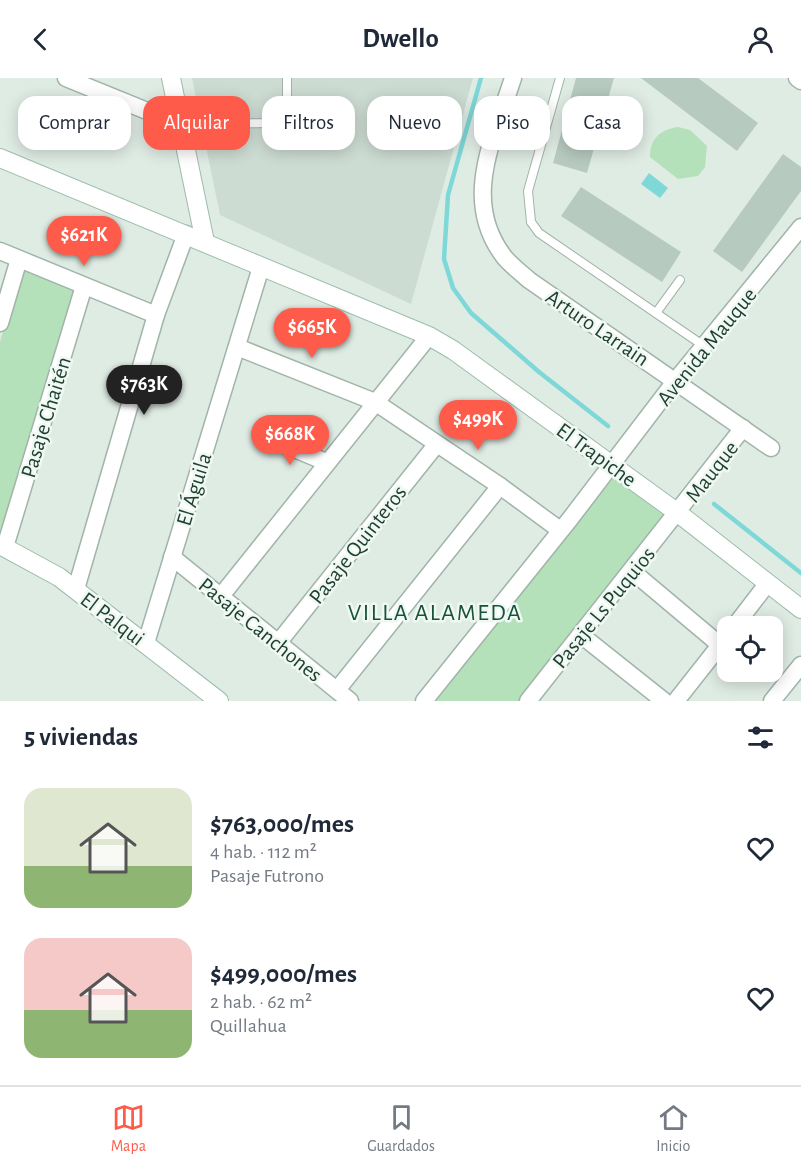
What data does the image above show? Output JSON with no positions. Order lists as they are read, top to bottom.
{
  "streets": {
    "street": [
      "Arturo Larrain",
      "Avenida Mauque",
      "Pasaje Chaitén",
      "El Trapiche",
      "Mauque",
      "El Águila",
      "Pasaje Quinteros",
      "Pasaje Ls Puquios",
      "El Palqui",
      "Pasaje Canchones"
    ]
  },
  "crossings": [
    ["Arturo Larrain", "Avenida Mauque"],
    ["Arturo Larrain", "Mauque"],
    ["Avenida Mauque", "El Trapiche"],
    ["Pasaje Chaitén", "El Palqui"],
    ["El Trapiche", "Mauque"],
    ["El Trapiche", "El Águila"],
    ["El Trapiche", "Pasaje Ls Puquios"],
    ["Mauque", "Pasaje Ls Puquios"],
    ["El Águila", "El Palqui"],
    ["El Águila", "Pasaje Canchones"],
    ["Pasaje Quinteros", "Pasaje Canchones"]
  ],
  "districts": ["VILLA ALAMEDA"],
  "page": {
    "header": "Dwello",
    "chip": [
      "Comprar",
      "Alquilar",
      "Filtros",
      "Nuevo",
      "Piso",
      "Casa"
    ],
    "price": [
      "$621K",
      "$665K",
      "$763K",
      "$499K",
      "$668K"
    ],
    "heading": "5 viviendas",
    "list": [
      {
        "name": "$763,000/mes",
        "note": "4 hab. · 112 m² · Pasaje Futrono"
      },
      {
        "name": "$499,000/mes",
        "note": "2 hab. · 62 m² · Quillahua"
      }
    ],
    "tabs": ["Mapa", "Guardados", "Inicio"]
  }
}
